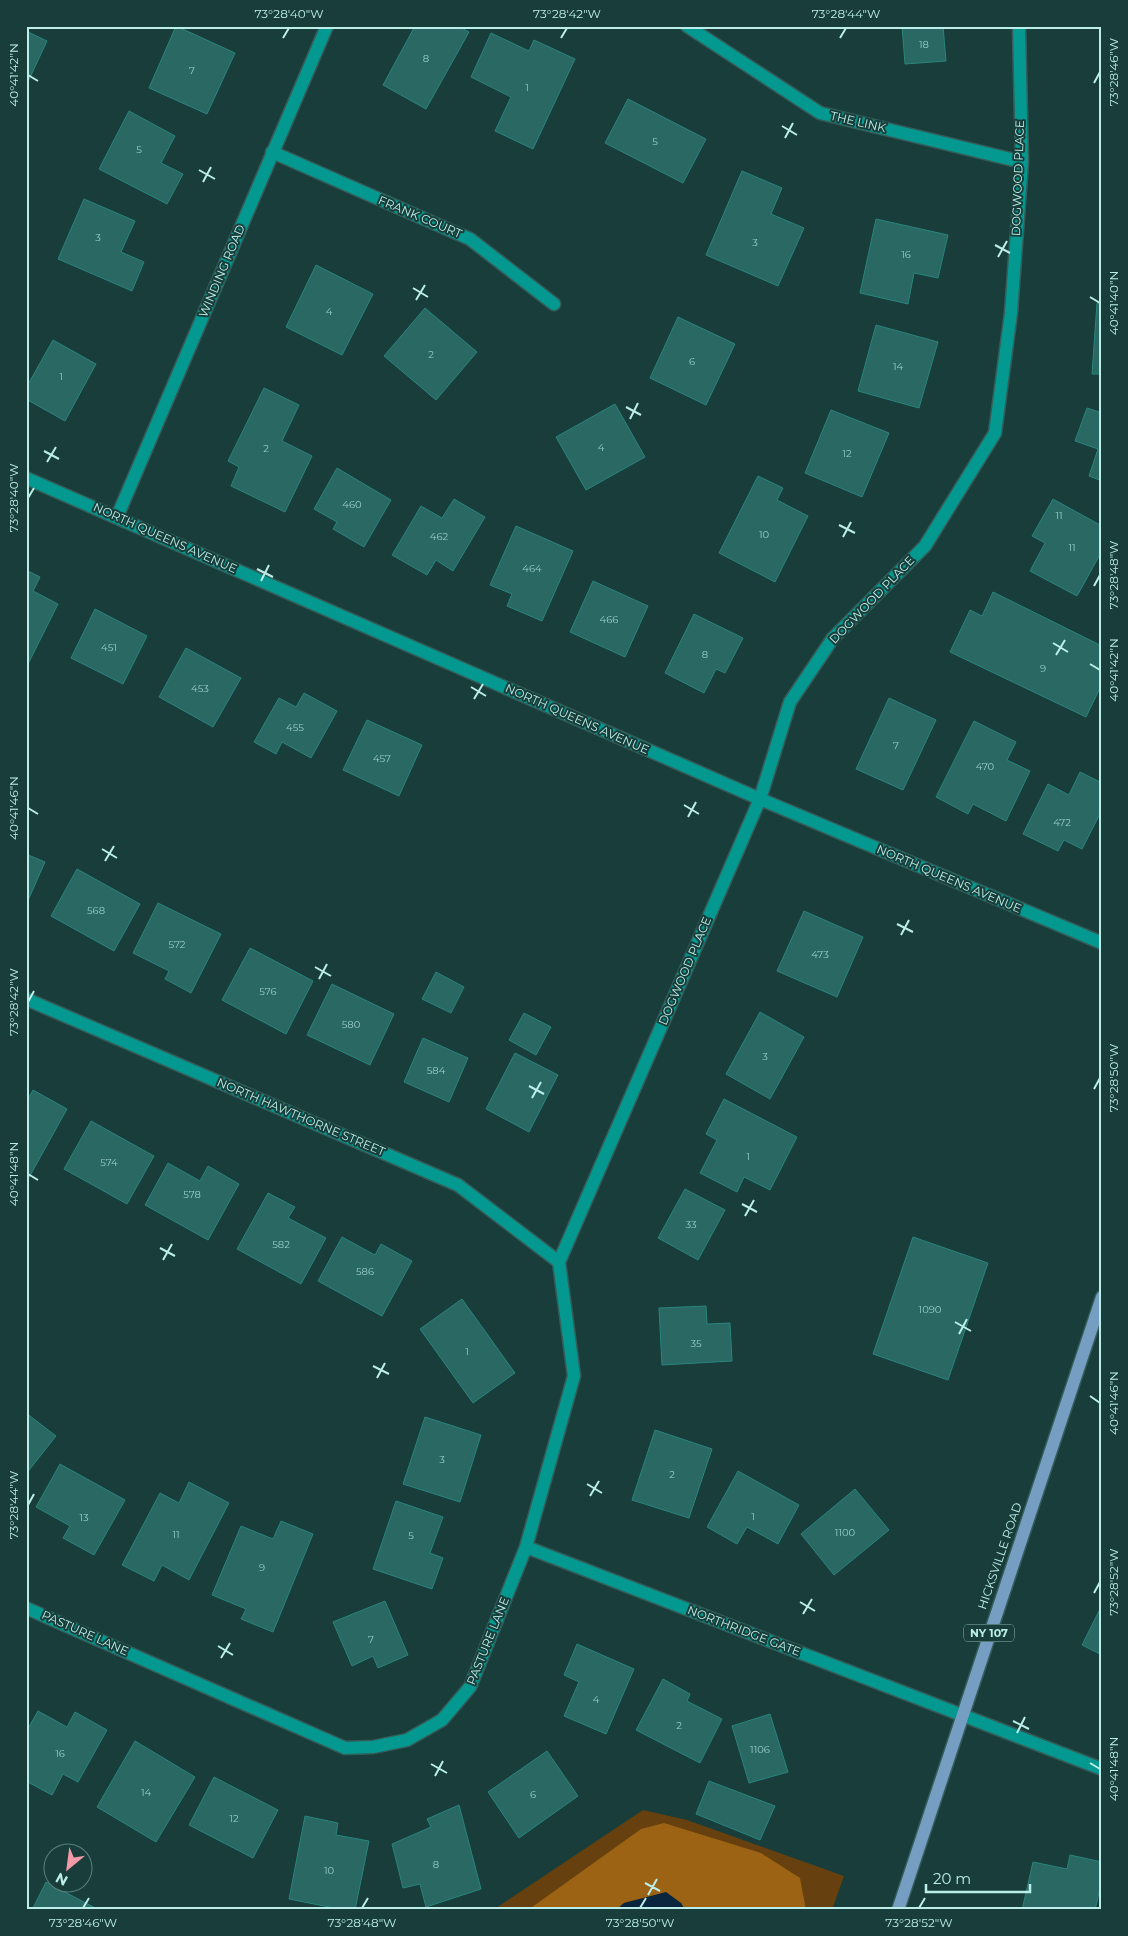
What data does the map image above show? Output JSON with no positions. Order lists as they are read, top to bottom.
{
  "streets": {
    "main road": ["HICKSVILLE ROAD", "NY 107"],
    "street": [
      "THE LINK",
      "DOGWOOD PLACE",
      "FRANK COURT",
      "WINDING ROAD",
      "NORTH QUEENS AVENUE",
      "NORTH HAWTHORNE STREET",
      "NORTHRIDGE GATE",
      "PASTURE LANE"
    ]
  },
  "crossings": [
    ["THE LINK", "DOGWOOD PLACE"],
    ["DOGWOOD PLACE", "NORTH QUEENS AVENUE"],
    ["DOGWOOD PLACE", "NORTH HAWTHORNE STREET"],
    ["DOGWOOD PLACE", "PASTURE LANE"],
    ["FRANK COURT", "WINDING ROAD"],
    ["WINDING ROAD", "NORTH QUEENS AVENUE"],
    ["NORTH HAWTHORNE STREET", "PASTURE LANE"],
    ["HICKSVILLE ROAD", "NORTHRIDGE GATE"],
    ["NORTHRIDGE GATE", "PASTURE LANE"]
  ],
  "house_numbers": [
    "18",
    "8",
    "7",
    "1",
    "5",
    "5",
    "3",
    "3",
    "16",
    "4",
    "2",
    "6",
    "14",
    "1",
    "4",
    "2",
    "12",
    "460",
    "11",
    "10",
    "462",
    "11",
    "464",
    "466",
    "451",
    "8",
    "9",
    "453",
    "455",
    "7",
    "457",
    "470",
    "472",
    "568",
    "572",
    "473",
    "576",
    "580",
    "3",
    "584",
    "1",
    "574",
    "578",
    "33",
    "582",
    "586",
    "1090",
    "35",
    "1",
    "3",
    "2",
    "1",
    "13",
    "1100",
    "11",
    "5",
    "9",
    "7",
    "4",
    "2",
    "1106",
    "16",
    "14",
    "6",
    "12",
    "8",
    "10"
  ],
  "scale_bar": "20 m",
  "north": "bottom left",
  "coordinates": [
    "73°28'40\"W",
    "73°28'42\"W",
    "73°28'44\"W",
    "73°28'46\"W",
    "40°41'42\"N",
    "40°41'40\"N",
    "73°28'48\"W",
    "40°41'46\"N",
    "73°28'50\"W",
    "40°41'48\"N",
    "73°28'52\"W"
  ]
}
